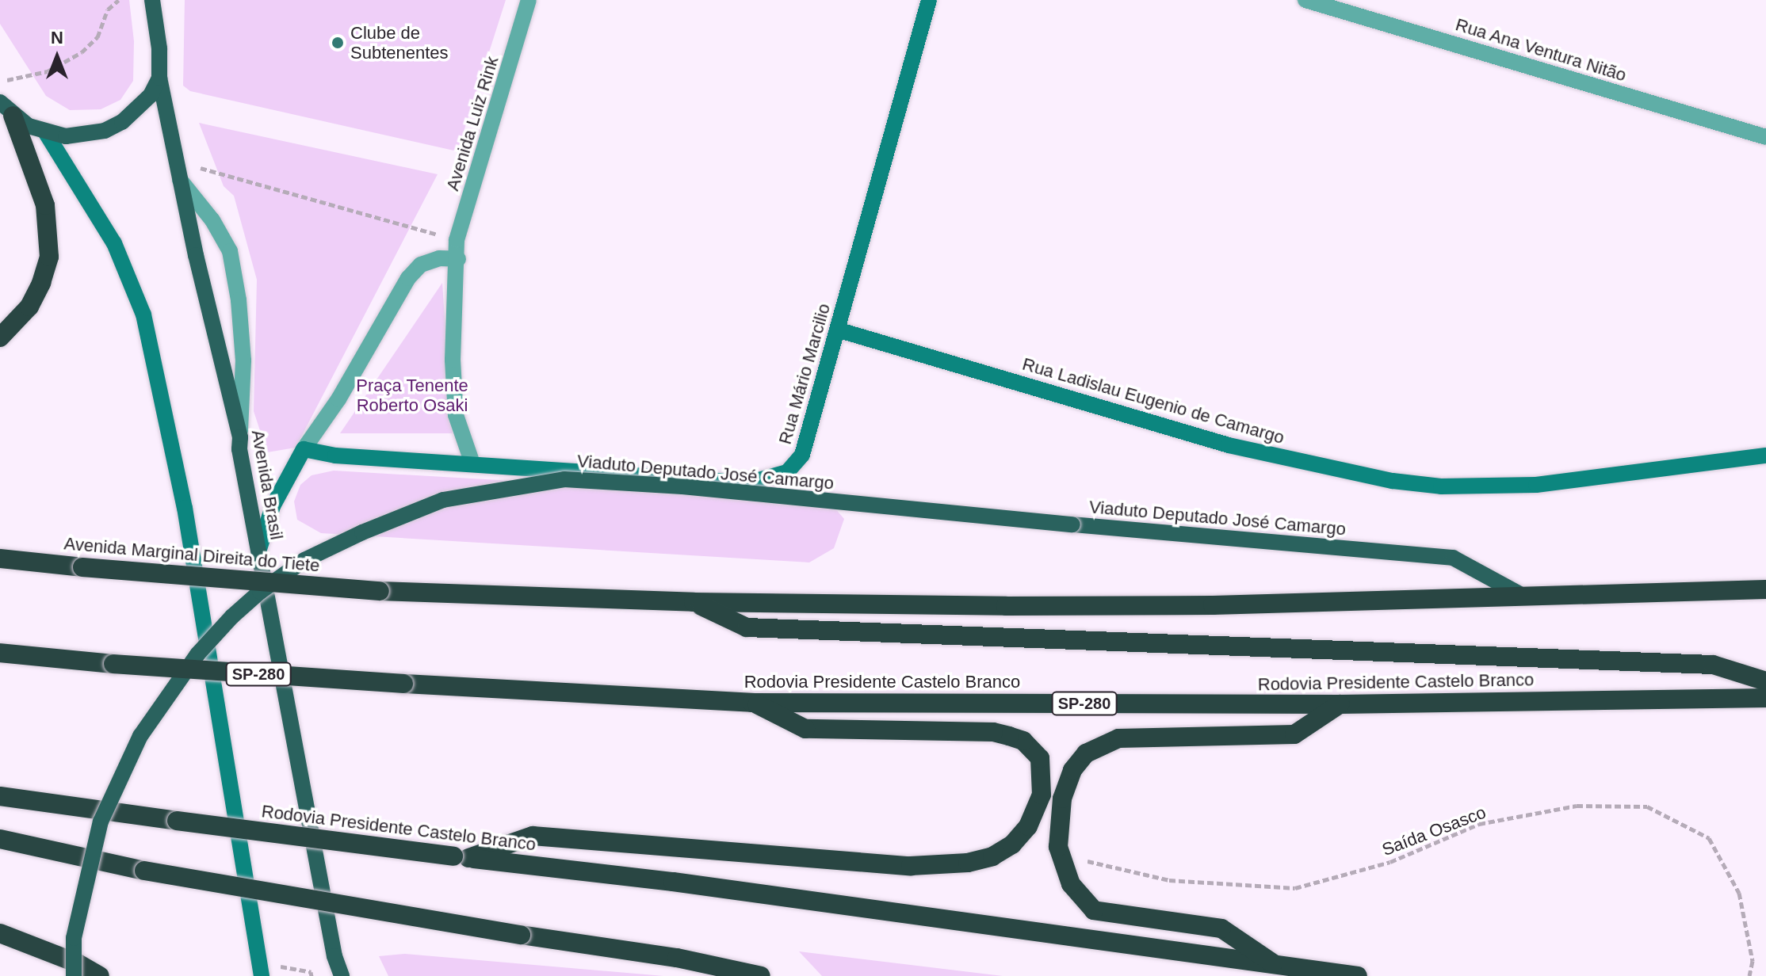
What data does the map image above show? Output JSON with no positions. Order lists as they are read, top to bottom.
{
  "streets": {
    "highway": ["Avenida Marginal Direita do Tiete", "SP-280", "Rodovia Presidente Castelo Branco"],
    "main road": [
      "Rua Mário Marcilio",
      "Rua Ladislau Eugenio de Camargo",
      "Viaduto Deputado José Camargo",
      "Avenida Brasil"
    ],
    "street": ["Rua Ana Ventura Nitão", "Avenida Luiz Rink"],
    "path": ["Saída Osasco"]
  },
  "crossings": [
    ["Avenida Luiz Rink", "Rua Mário Marcilio"],
    ["Rua Mário Marcilio", "Rua Ladislau Eugenio de Camargo"],
    ["Viaduto Deputado José Camargo", "Avenida Marginal Direita do Tiete"]
  ],
  "parks": ["Praça Tenente Roberto Osaki"],
  "places": ["Clube de Subtenentes"],
  "north": "top"
}
